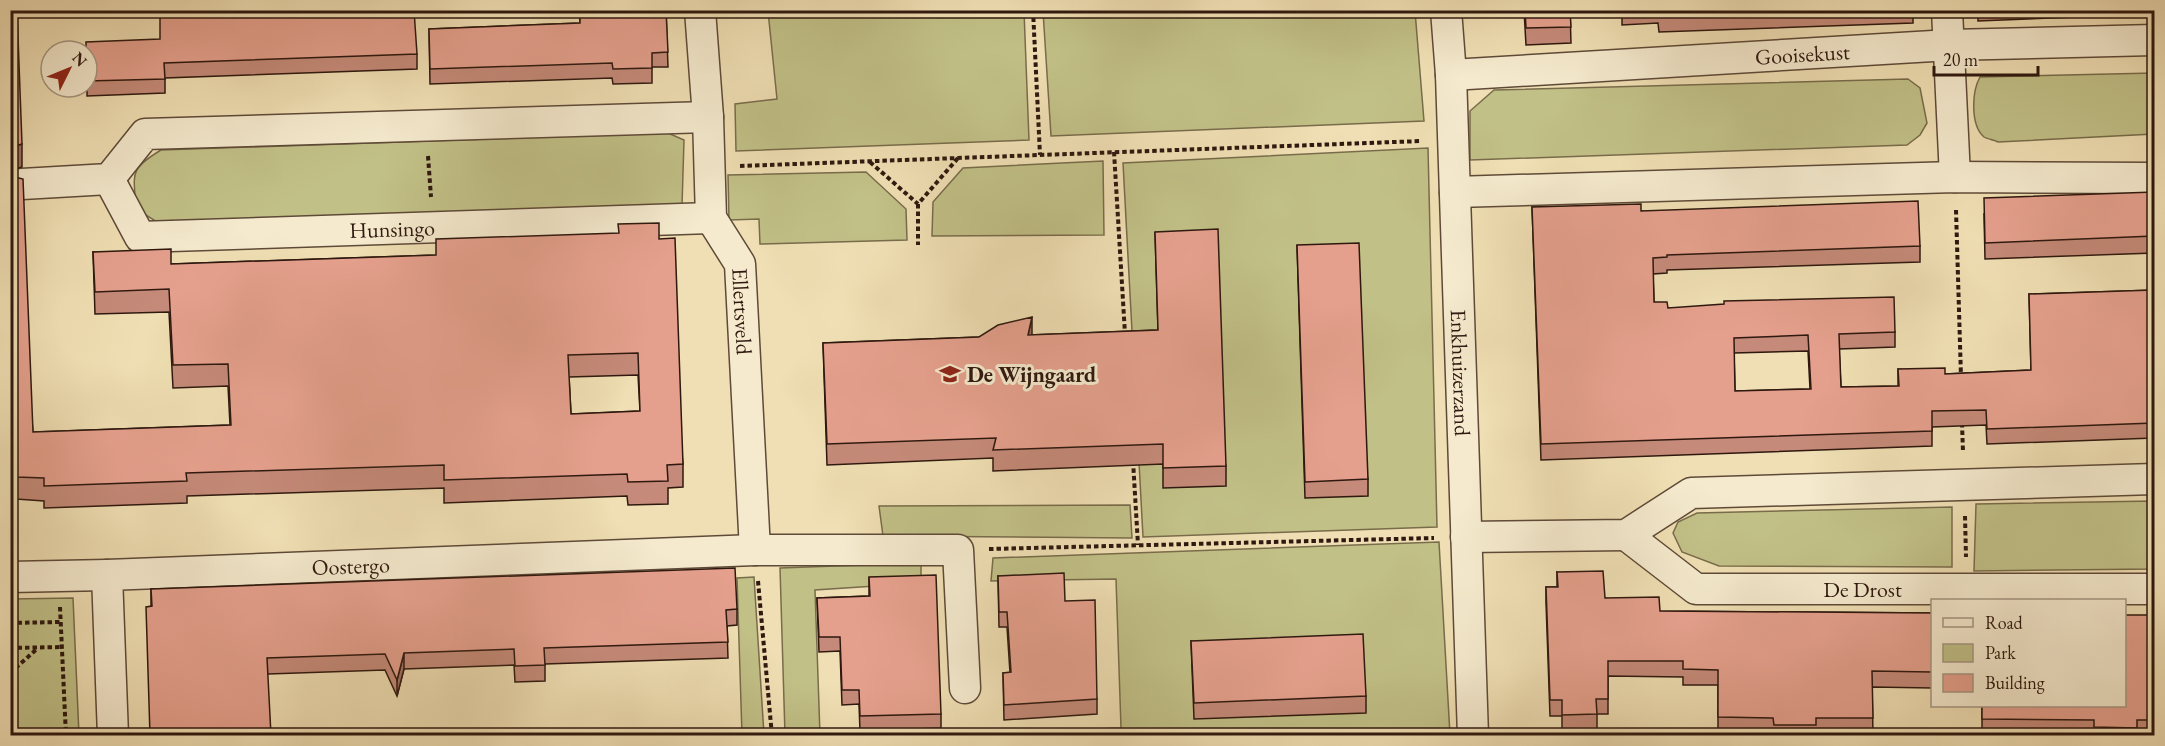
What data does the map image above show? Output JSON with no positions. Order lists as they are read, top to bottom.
{
  "streets": {
    "street": [
      "Gooisekust",
      "Hunsingo",
      "Ellertsveld",
      "Enkhuizerzand",
      "Oostergo",
      "De Drost"
    ]
  },
  "crossings": [
    ["Gooisekust", "Enkhuizerzand"],
    ["Hunsingo", "Ellertsveld"],
    ["Ellertsveld", "Oostergo"]
  ],
  "places": {
    "school or university": ["De Wijngaard"]
  },
  "legend": ["Road", "Park", "Building"],
  "scale_bar": "20 m",
  "north": "top right"
}
